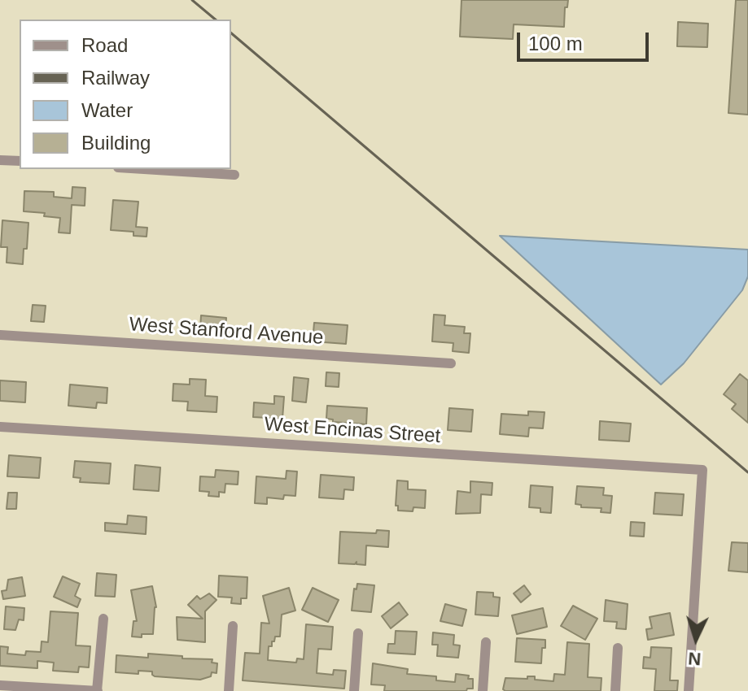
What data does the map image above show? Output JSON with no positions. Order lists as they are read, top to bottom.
{
  "streets": {
    "street": ["West Stanford Avenue", "West Encinas Street"]
  },
  "legend": [
    "Road",
    "Railway",
    "Water",
    "Building"
  ],
  "scale_bar": "100 m",
  "north": "bottom"
}
